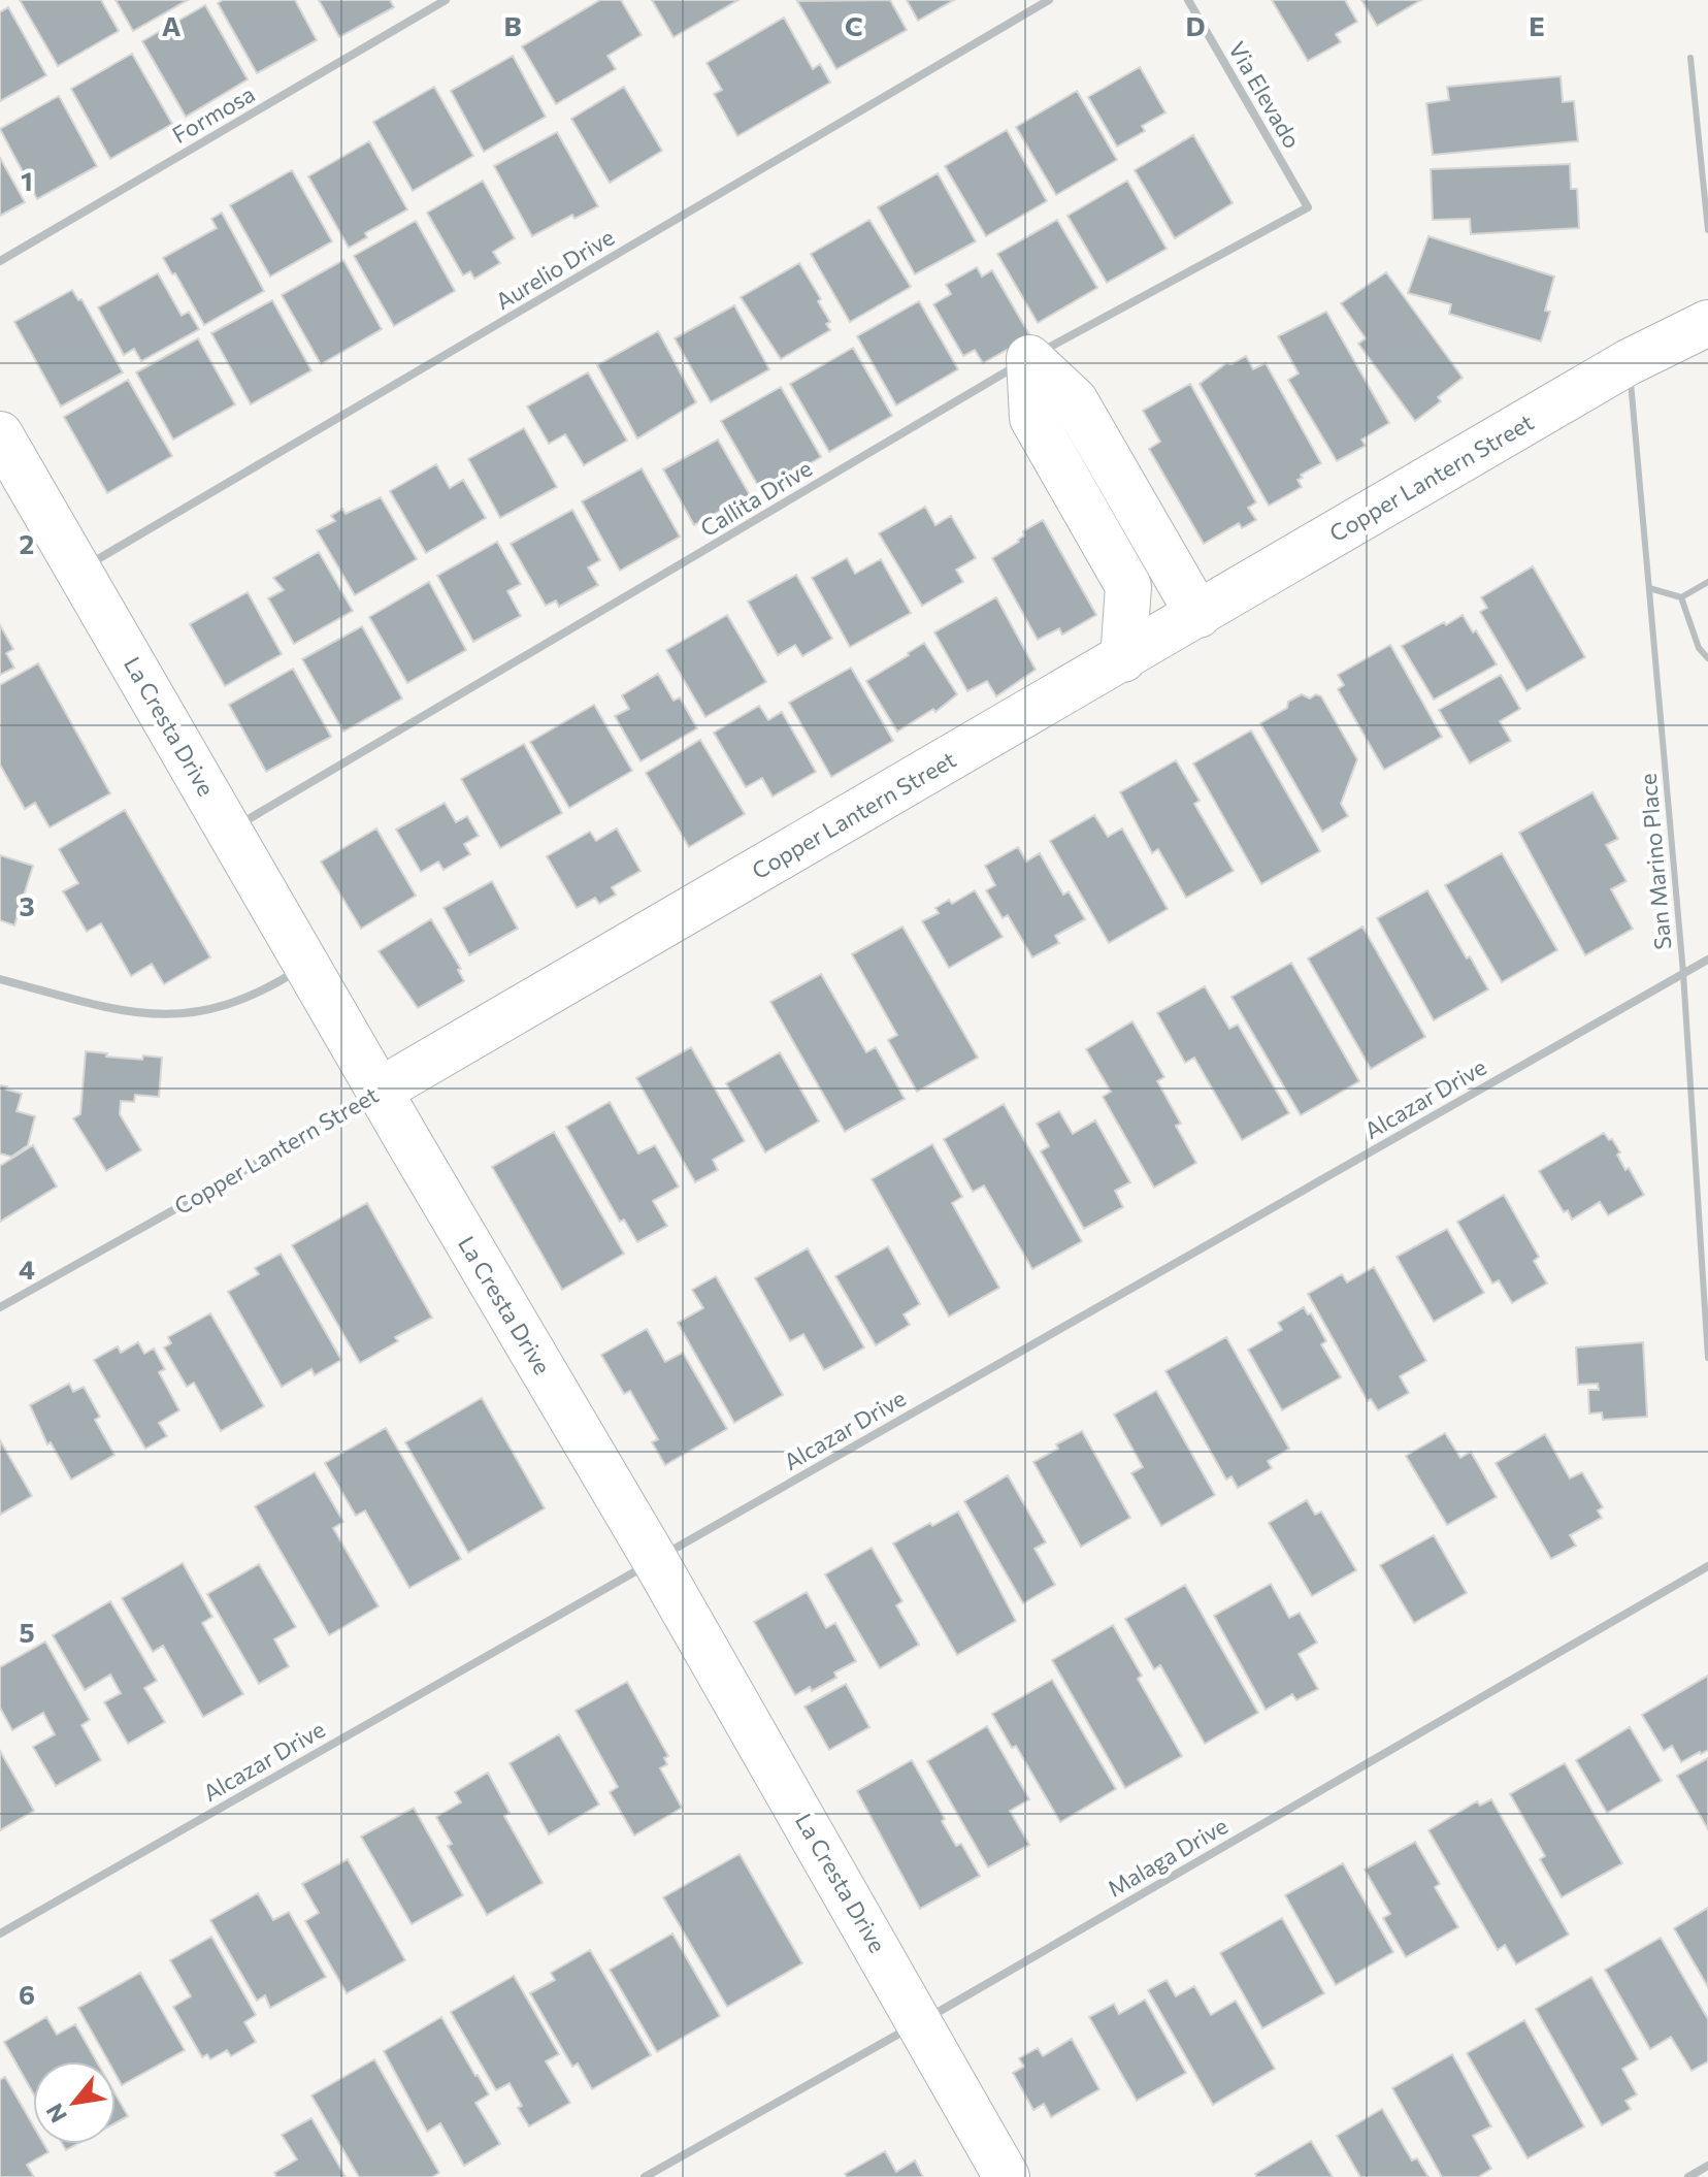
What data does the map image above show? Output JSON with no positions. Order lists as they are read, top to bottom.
{
  "streets": {
    "street": [
      "Via Elevado",
      "Formosa",
      "Aurelio Drive",
      "Copper Lantern Street",
      "Callita Drive",
      "La Cresta Drive",
      "Alcazar Drive",
      "Malaga Drive"
    ],
    "lane": ["San Marino Place"]
  },
  "crossings": [
    ["Via Elevado", "Callita Drive"],
    ["Aurelio Drive", "La Cresta Drive"],
    ["Copper Lantern Street", "La Cresta Drive"],
    ["Copper Lantern Street", "San Marino Place"],
    ["Callita Drive", "La Cresta Drive"],
    ["La Cresta Drive", "Alcazar Drive"],
    ["La Cresta Drive", "Malaga Drive"],
    ["San Marino Place", "Alcazar Drive"]
  ],
  "north": "bottom left",
  "grid": {
    "columns": [
      "A",
      "B",
      "C",
      "D",
      "E"
    ],
    "rows": [
      "1",
      "2",
      "3",
      "4",
      "5",
      "6"
    ]
  }
}
